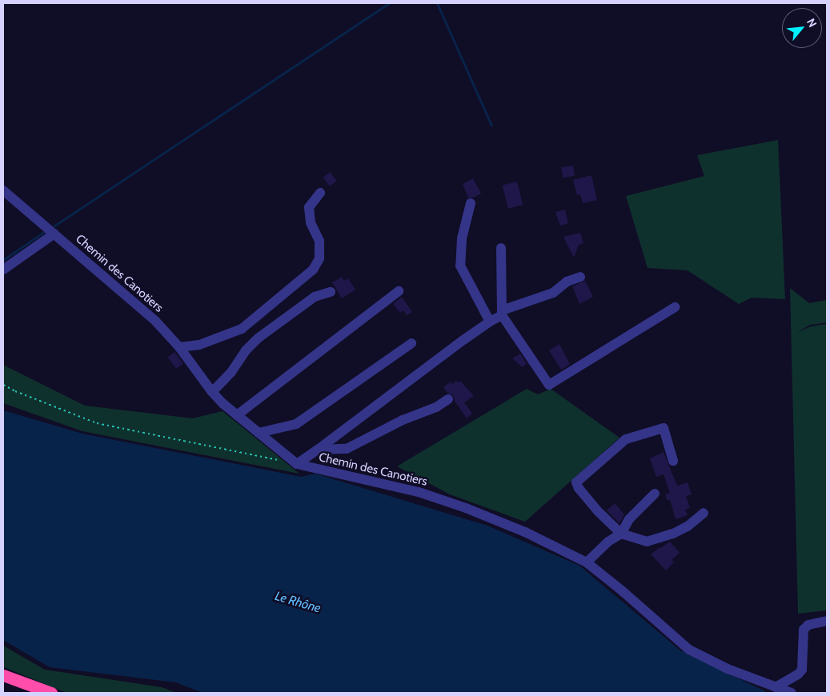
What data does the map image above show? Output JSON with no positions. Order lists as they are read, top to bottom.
{
  "streets": {
    "street": ["Chemin des Canotiers"]
  },
  "water": ["Le Rhône"],
  "north": "top right"
}
